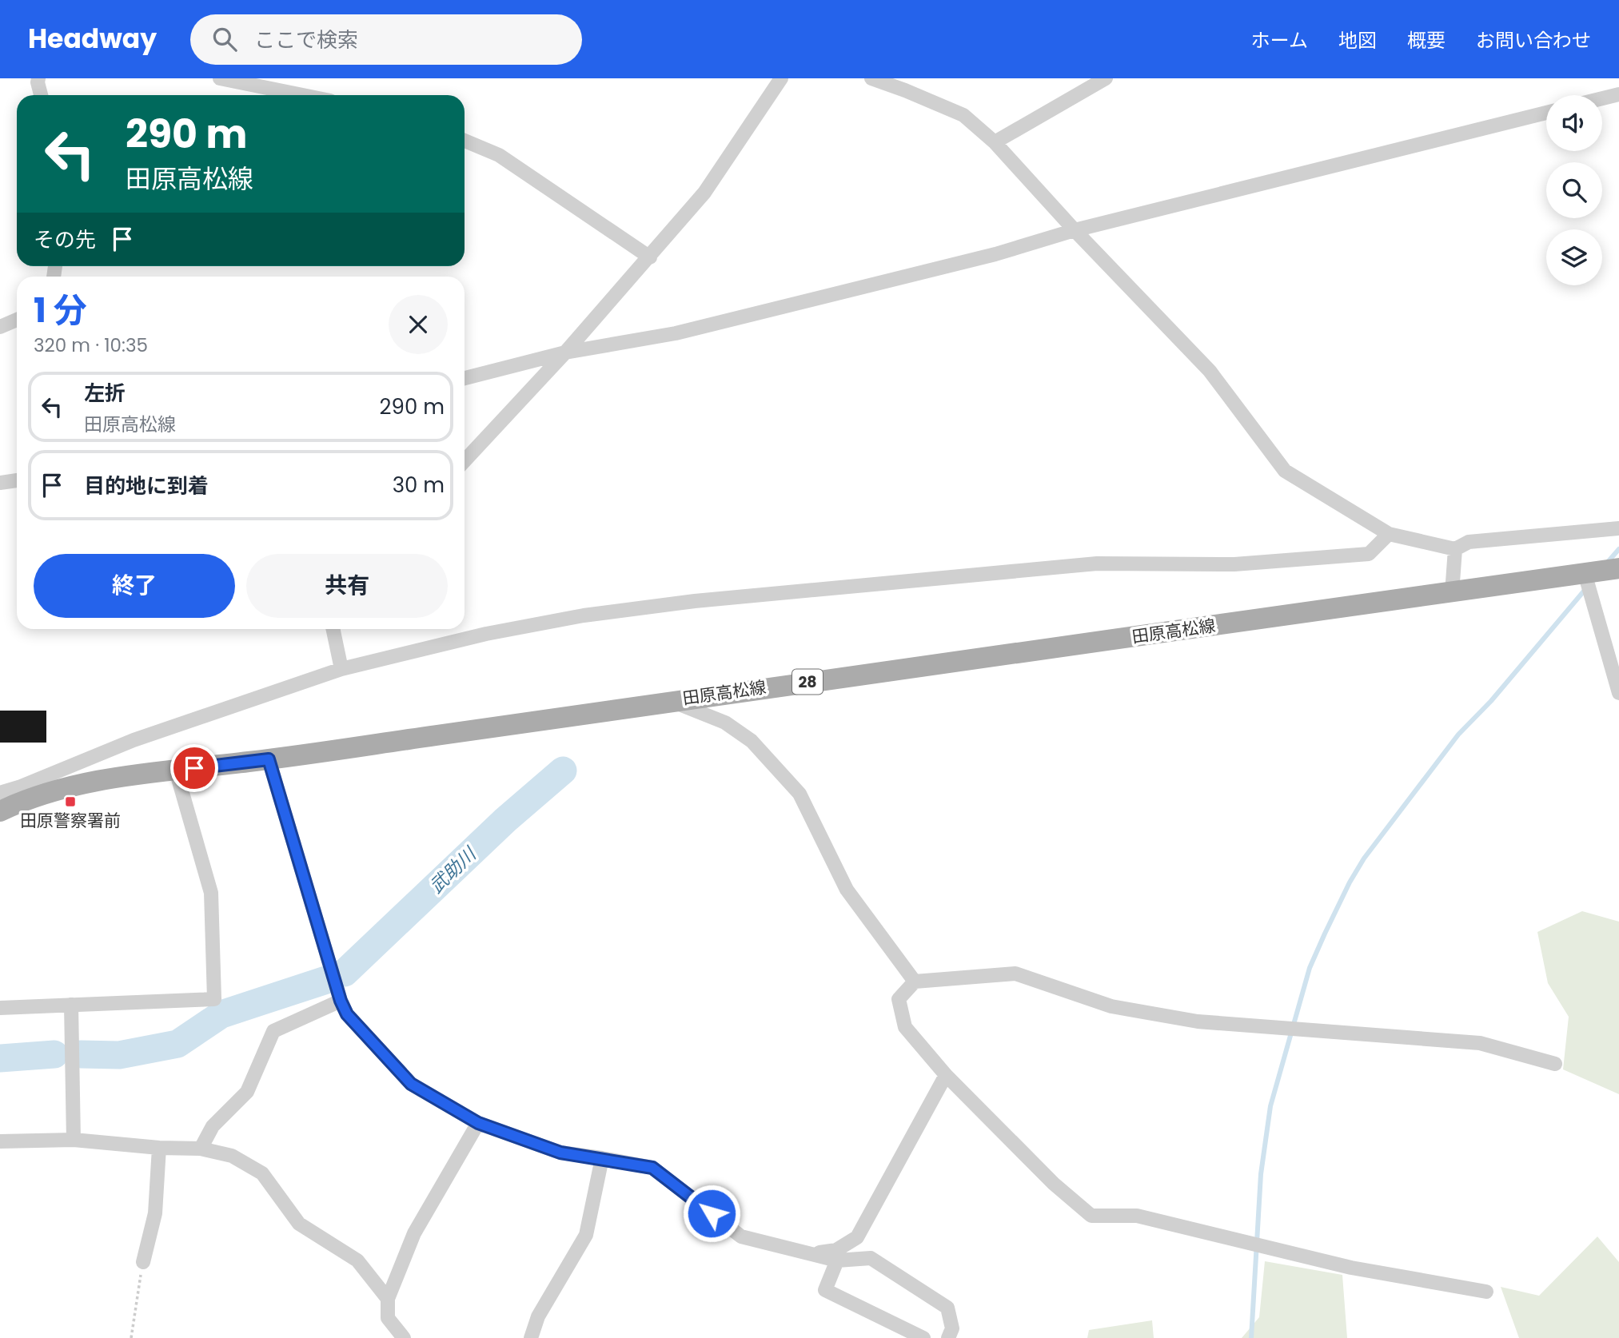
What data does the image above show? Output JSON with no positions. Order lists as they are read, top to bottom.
{
  "streets": {
    "main road": ["田原高松線", "28"]
  },
  "water": ["武助川"],
  "places": {
    "transit": ["田原警察署前"]
  },
  "page": {
    "header": "Headway",
    "search": "ここで検索",
    "nav": [
      "ホーム",
      "地図",
      "概要",
      "お問い合わせ"
    ],
    "turn": ["290 m", "田原高松線"],
    "then": "その先",
    "heading": ["1 分", "320 m · 10:35"],
    "list": [
      {
        "name": "左折",
        "note": "田原高松線",
        "value": "290 m"
      },
      {
        "name": "目的地に到着",
        "value": "30 m"
      }
    ],
    "buttons": ["終了", "共有"]
  }
}
